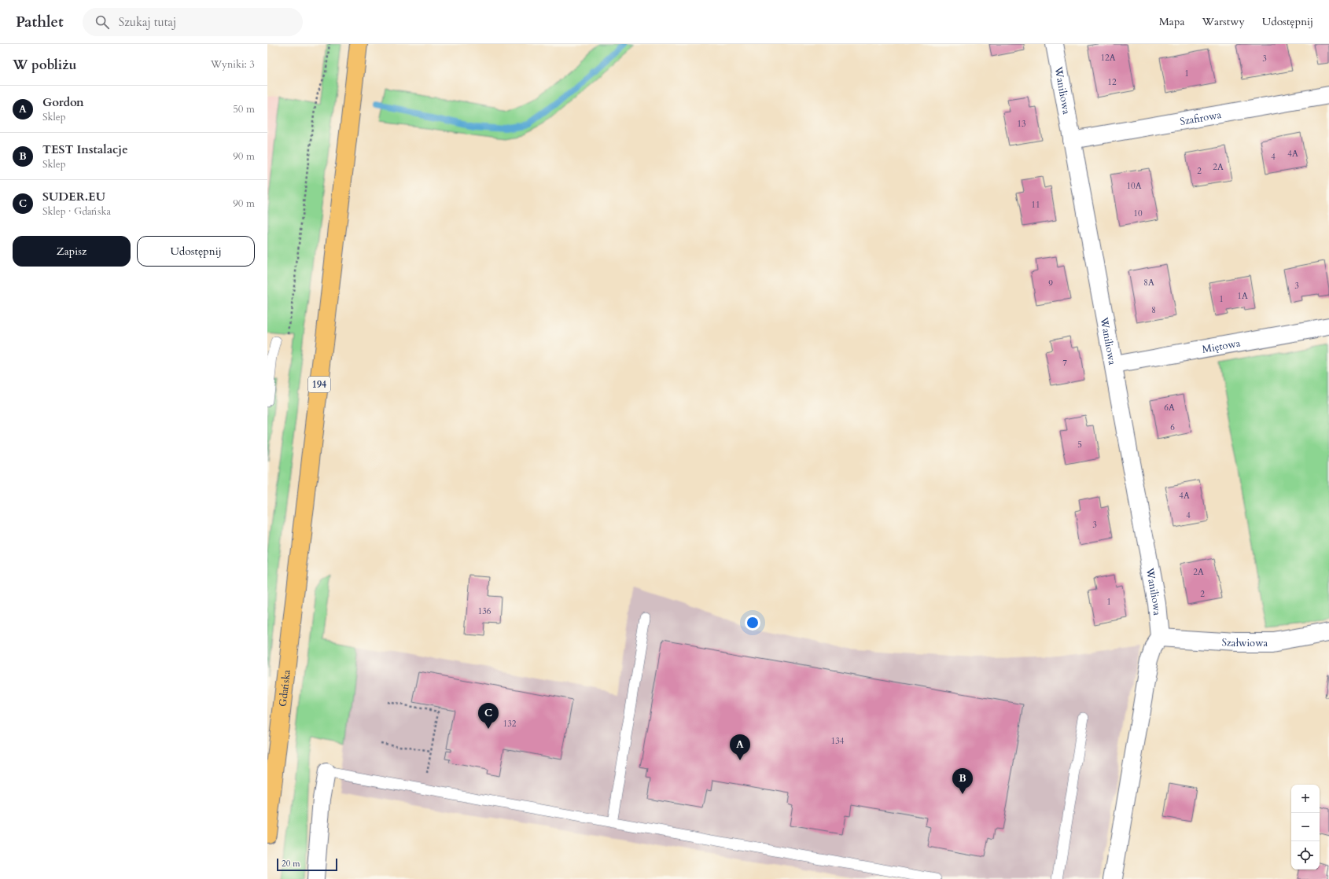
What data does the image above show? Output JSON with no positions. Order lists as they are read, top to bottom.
{
  "streets": {
    "main road": ["194", "Gdańska"],
    "street": [
      "Waniliowa",
      "Szafirowa",
      "Miętowa",
      "Szałwiowa"
    ]
  },
  "crossings": [
    ["Waniliowa", "Szafirowa"],
    ["Waniliowa", "Miętowa"],
    ["Waniliowa", "Szałwiowa"]
  ],
  "house_numbers": [
    "12A",
    "3",
    "1",
    "12",
    "13",
    "4A",
    "4",
    "2A",
    "2",
    "10A",
    "11",
    "10",
    "8A",
    "9",
    "3",
    "1A",
    "1",
    "8",
    "7",
    "6A",
    "6",
    "5",
    "4A",
    "4",
    "3",
    "2A",
    "2",
    "1",
    "136",
    "132",
    "134"
  ],
  "scale_bar": "20 m",
  "page": {
    "header": "Pathlet",
    "search": "Szukaj tutaj",
    "nav": ["Mapa", "Warstwy", "Udostępnij"],
    "heading": ["W pobliżu", "Wyniki: 3"],
    "list": [
      {
        "mark": "A",
        "name": "Gordon",
        "note": "Sklep",
        "value": "50 m"
      },
      {
        "mark": "B",
        "name": "TEST Instalacje",
        "note": "Sklep",
        "value": "90 m"
      },
      {
        "mark": "C",
        "name": "SUDER.EU",
        "note": "Sklep · Gdańska",
        "value": "90 m"
      }
    ],
    "buttons": ["Zapisz", "Udostępnij"],
    "pins": ["C", "A", "B"],
    "map_buttons": ["+", "−"],
    "scale": "20 m"
  }
}
